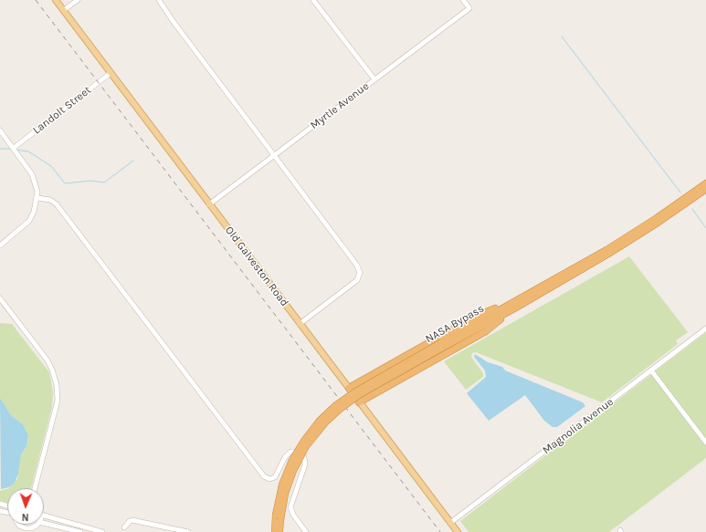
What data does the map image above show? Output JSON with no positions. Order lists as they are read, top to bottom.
{
  "streets": {
    "highway": ["NASA Bypass"],
    "main road": ["Old Galveston Road"],
    "street": ["Myrtle Avenue", "Landolt Street", "Magnolia Avenue"]
  },
  "crossings": [
    ["Myrtle Avenue", "Old Galveston Road"],
    ["Landolt Street", "Old Galveston Road"],
    ["Old Galveston Road", "Magnolia Avenue"]
  ],
  "north": "bottom"
}
